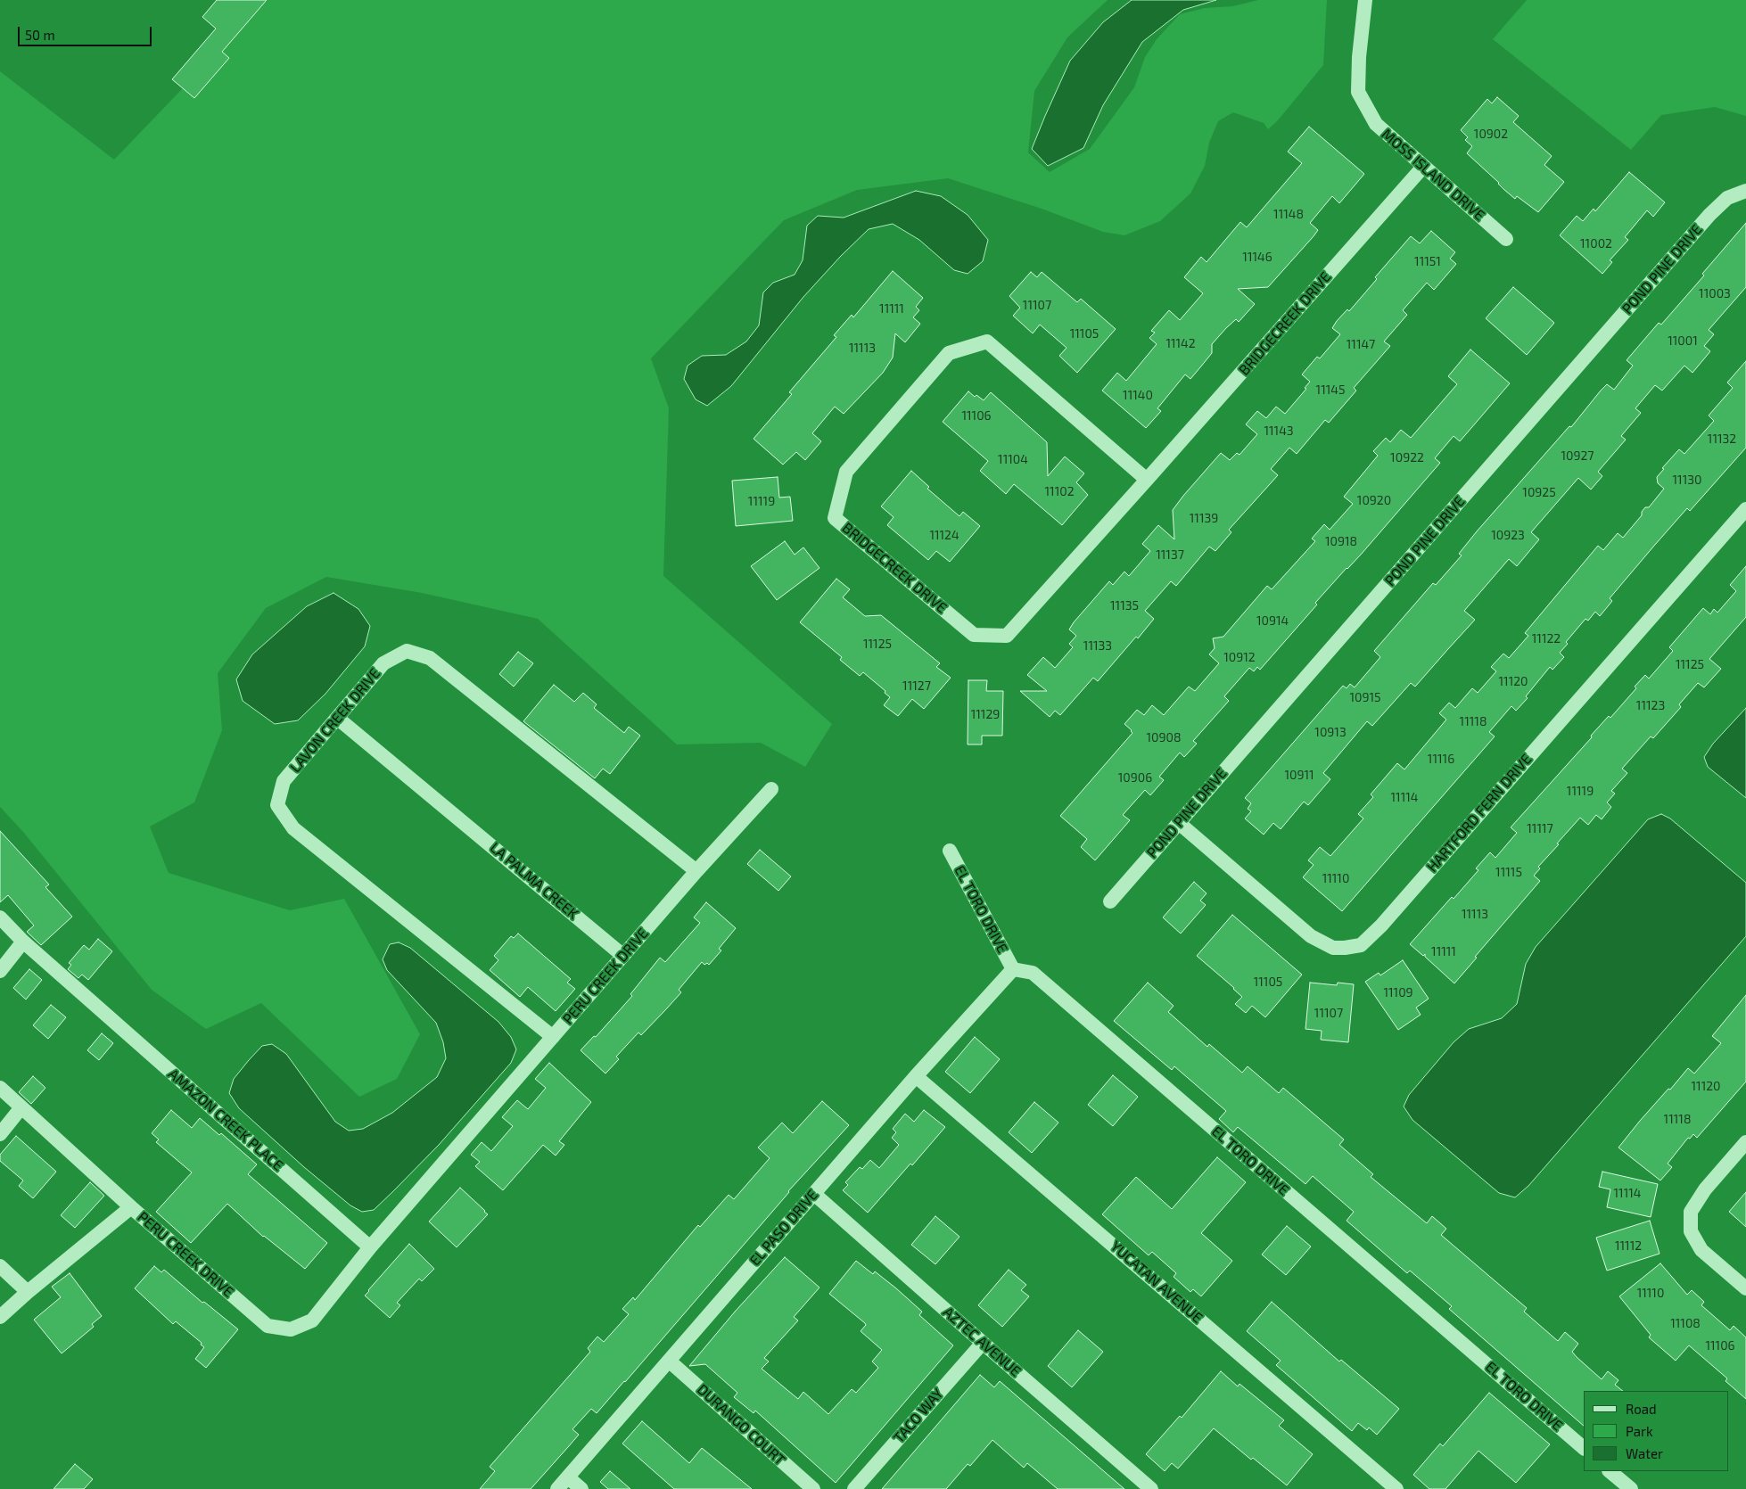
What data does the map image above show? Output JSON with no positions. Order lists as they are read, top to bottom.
{
  "streets": {
    "street": [
      "MOSS ISLAND DRIVE",
      "POND PINE DRIVE",
      "BRIDGECREEK DRIVE",
      "LAVON CREEK DRIVE",
      "HARTFORD FERN DRIVE",
      "LA PALMA CREEK",
      "EL TORO DRIVE",
      "PERU CREEK DRIVE",
      "AMAZON CREEK PLACE",
      "EL PASO DRIVE",
      "YUCATAN AVENUE",
      "AZTEC AVENUE",
      "TACO WAY",
      "DURANGO COURT"
    ]
  },
  "crossings": [
    ["MOSS ISLAND DRIVE", "BRIDGECREEK DRIVE"],
    ["POND PINE DRIVE", "HARTFORD FERN DRIVE"],
    ["LAVON CREEK DRIVE", "LA PALMA CREEK"],
    ["LAVON CREEK DRIVE", "PERU CREEK DRIVE"],
    ["LA PALMA CREEK", "PERU CREEK DRIVE"],
    ["EL TORO DRIVE", "EL PASO DRIVE"],
    ["PERU CREEK DRIVE", "AMAZON CREEK PLACE"],
    ["EL PASO DRIVE", "YUCATAN AVENUE"],
    ["EL PASO DRIVE", "AZTEC AVENUE"],
    ["EL PASO DRIVE", "DURANGO COURT"],
    ["AZTEC AVENUE", "TACO WAY"]
  ],
  "house_numbers": [
    "10902",
    "11148",
    "11002",
    "11146",
    "11151",
    "11003",
    "11107",
    "11111",
    "11105",
    "11001",
    "11142",
    "11147",
    "11113",
    "11145",
    "11140",
    "11106",
    "11143",
    "11132",
    "10927",
    "10922",
    "11104",
    "11130",
    "11102",
    "10925",
    "10920",
    "11119",
    "11139",
    "11124",
    "10923",
    "10918",
    "11137",
    "11135",
    "10914",
    "11122",
    "11125",
    "11133",
    "10912",
    "11125",
    "11120",
    "11127",
    "10915",
    "11123",
    "11129",
    "11118",
    "10913",
    "10908",
    "11116",
    "10911",
    "10906",
    "11119",
    "11114",
    "11117",
    "11115",
    "11110",
    "11113",
    "11111",
    "11105",
    "11109",
    "11107",
    "11120",
    "11118",
    "11114",
    "11112",
    "11110",
    "11108",
    "11106"
  ],
  "legend": ["Road", "Park", "Water"],
  "scale_bar": "50 m"
}
